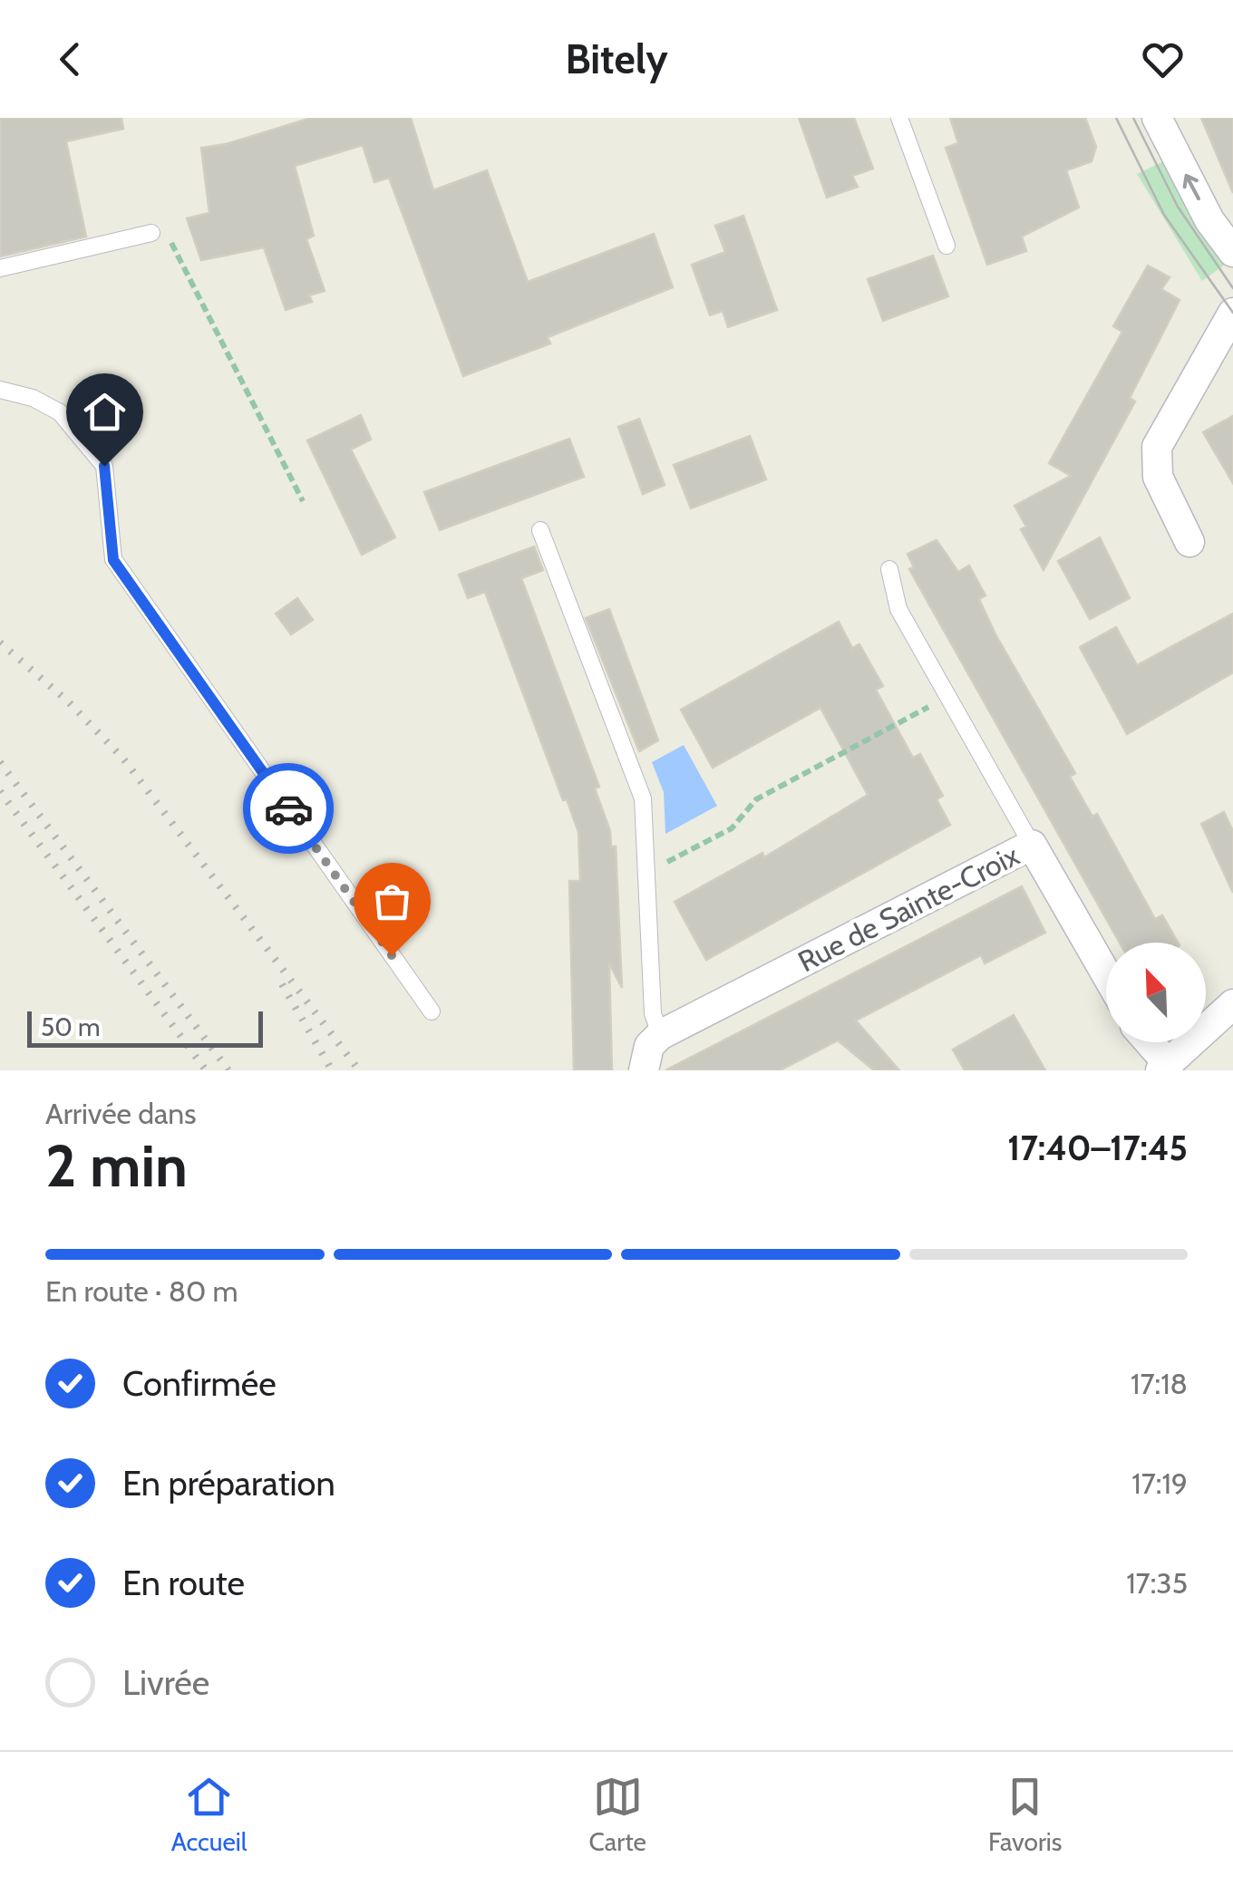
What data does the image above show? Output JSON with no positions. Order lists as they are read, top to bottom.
{
  "streets": {
    "street": ["Rue de Sainte-Croix"]
  },
  "scale_bar": "50 m",
  "north": "top left",
  "page": {
    "header": "Bitely",
    "scale": "50 m",
    "heading": ["2 min", "Arrivée dans", "17:40–17:45"],
    "bar": "En route · 80 m",
    "list": [
      ["Confirmée", "17:18"],
      ["En préparation", "17:19"],
      ["En route", "17:35"],
      "Livrée"
    ],
    "tabs": ["Accueil", "Carte", "Favoris"]
  }
}
